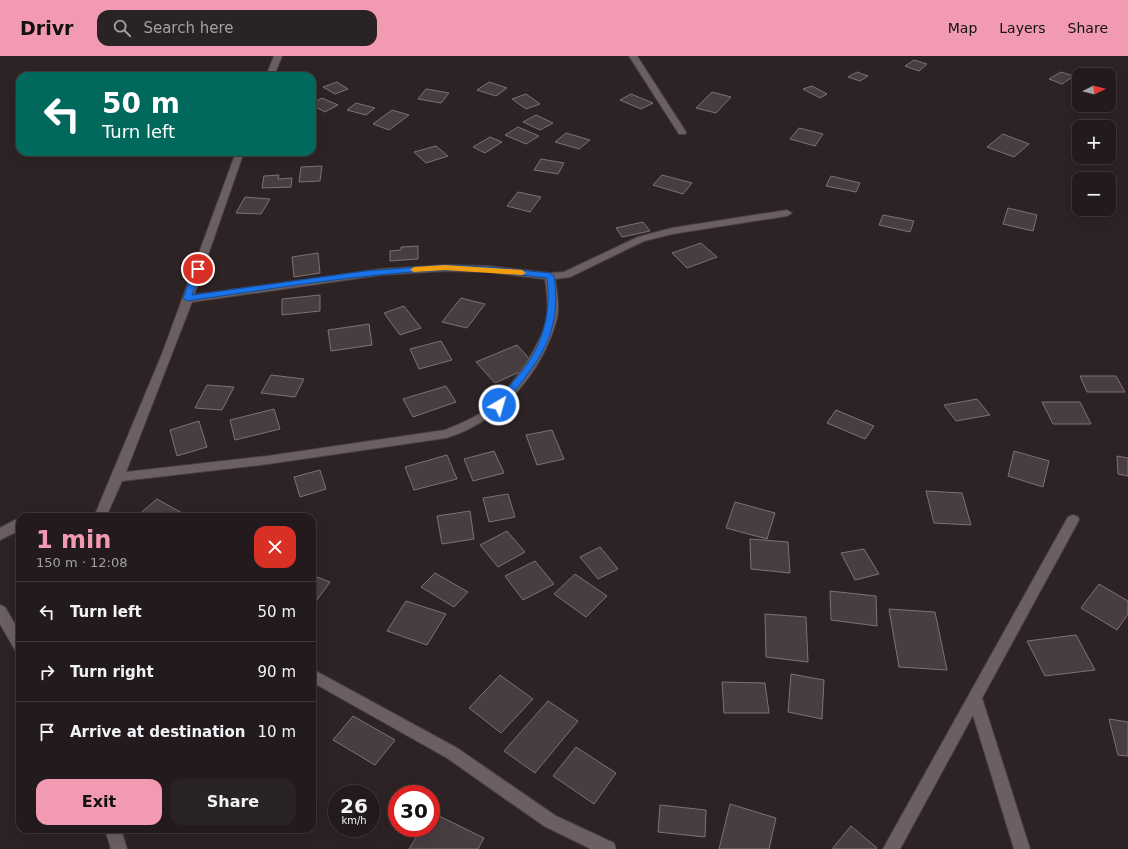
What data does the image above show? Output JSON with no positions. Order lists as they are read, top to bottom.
{
  "north": "right",
  "page": {
    "header": "Drivr",
    "search": "Search here",
    "nav": ["Map", "Layers", "Share"],
    "map_buttons": ["+", "−"],
    "turn": ["50 m", "Turn left"],
    "heading": ["1 min", "150 m · 12:08"],
    "list": [
      {
        "name": "Turn left",
        "value": "50 m"
      },
      {
        "name": "Turn right",
        "value": "90 m"
      },
      {
        "name": "Arrive at destination",
        "value": "10 m"
      }
    ],
    "buttons": ["Exit", "Share"],
    "speed": "26 km/h",
    "limit": "30"
  }
}
